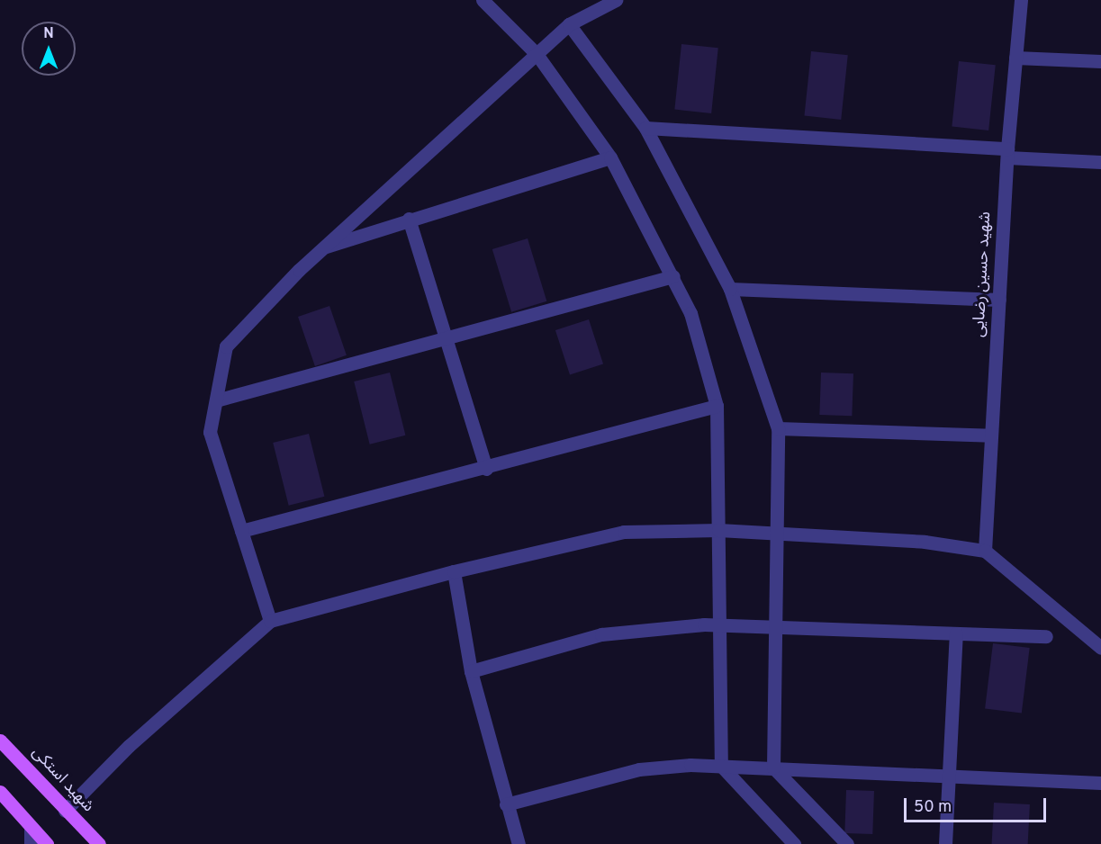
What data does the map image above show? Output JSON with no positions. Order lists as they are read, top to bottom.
{
  "streets": {
    "main road": ["شهید استکی"],
    "street": ["شهید حسین رضایی"]
  },
  "scale_bar": "50 m",
  "north": "top"
}
